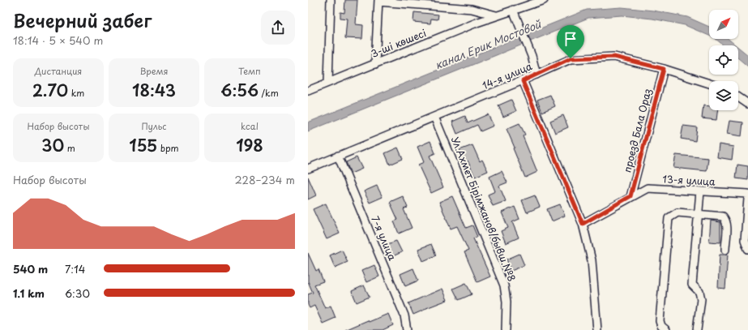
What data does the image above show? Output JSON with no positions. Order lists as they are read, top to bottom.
{
  "streets": {
    "street": [
      "3-ші көшесі",
      "14-я улица",
      "проезд Бала Ораз",
      "13-я улица",
      "Ул.Ахмет Бірімжанов/бывш.№8",
      "7-я улица"
    ]
  },
  "crossings": [
    ["14-я улица", "проезд Бала Ораз"],
    ["14-я улица", "Ул.Ахмет Бірімжанов/бывш.№8"],
    ["14-я улица", "7-я улица"],
    ["проезд Бала Ораз", "13-я улица"]
  ],
  "water": ["канал Ерик Мостовой"],
  "north": "top right",
  "page": {
    "heading": ["Вечерний забег", "18:14 · 5 × 540 m"],
    "stats": [
      ["Дистанция", "2.70 km"],
      ["Время", "18:43"],
      ["Темп", "6:56 /km"],
      ["Набор высоты", "30 m"],
      ["Пульс", "155 bpm"],
      ["kcal", "198"]
    ],
    "chart": ["Набор высоты", "228–234 m"],
    "list": [
      {
        "name": "540 m",
        "note": "7:14"
      },
      {
        "name": "1.1 km",
        "note": "6:30"
      }
    ]
  }
}
